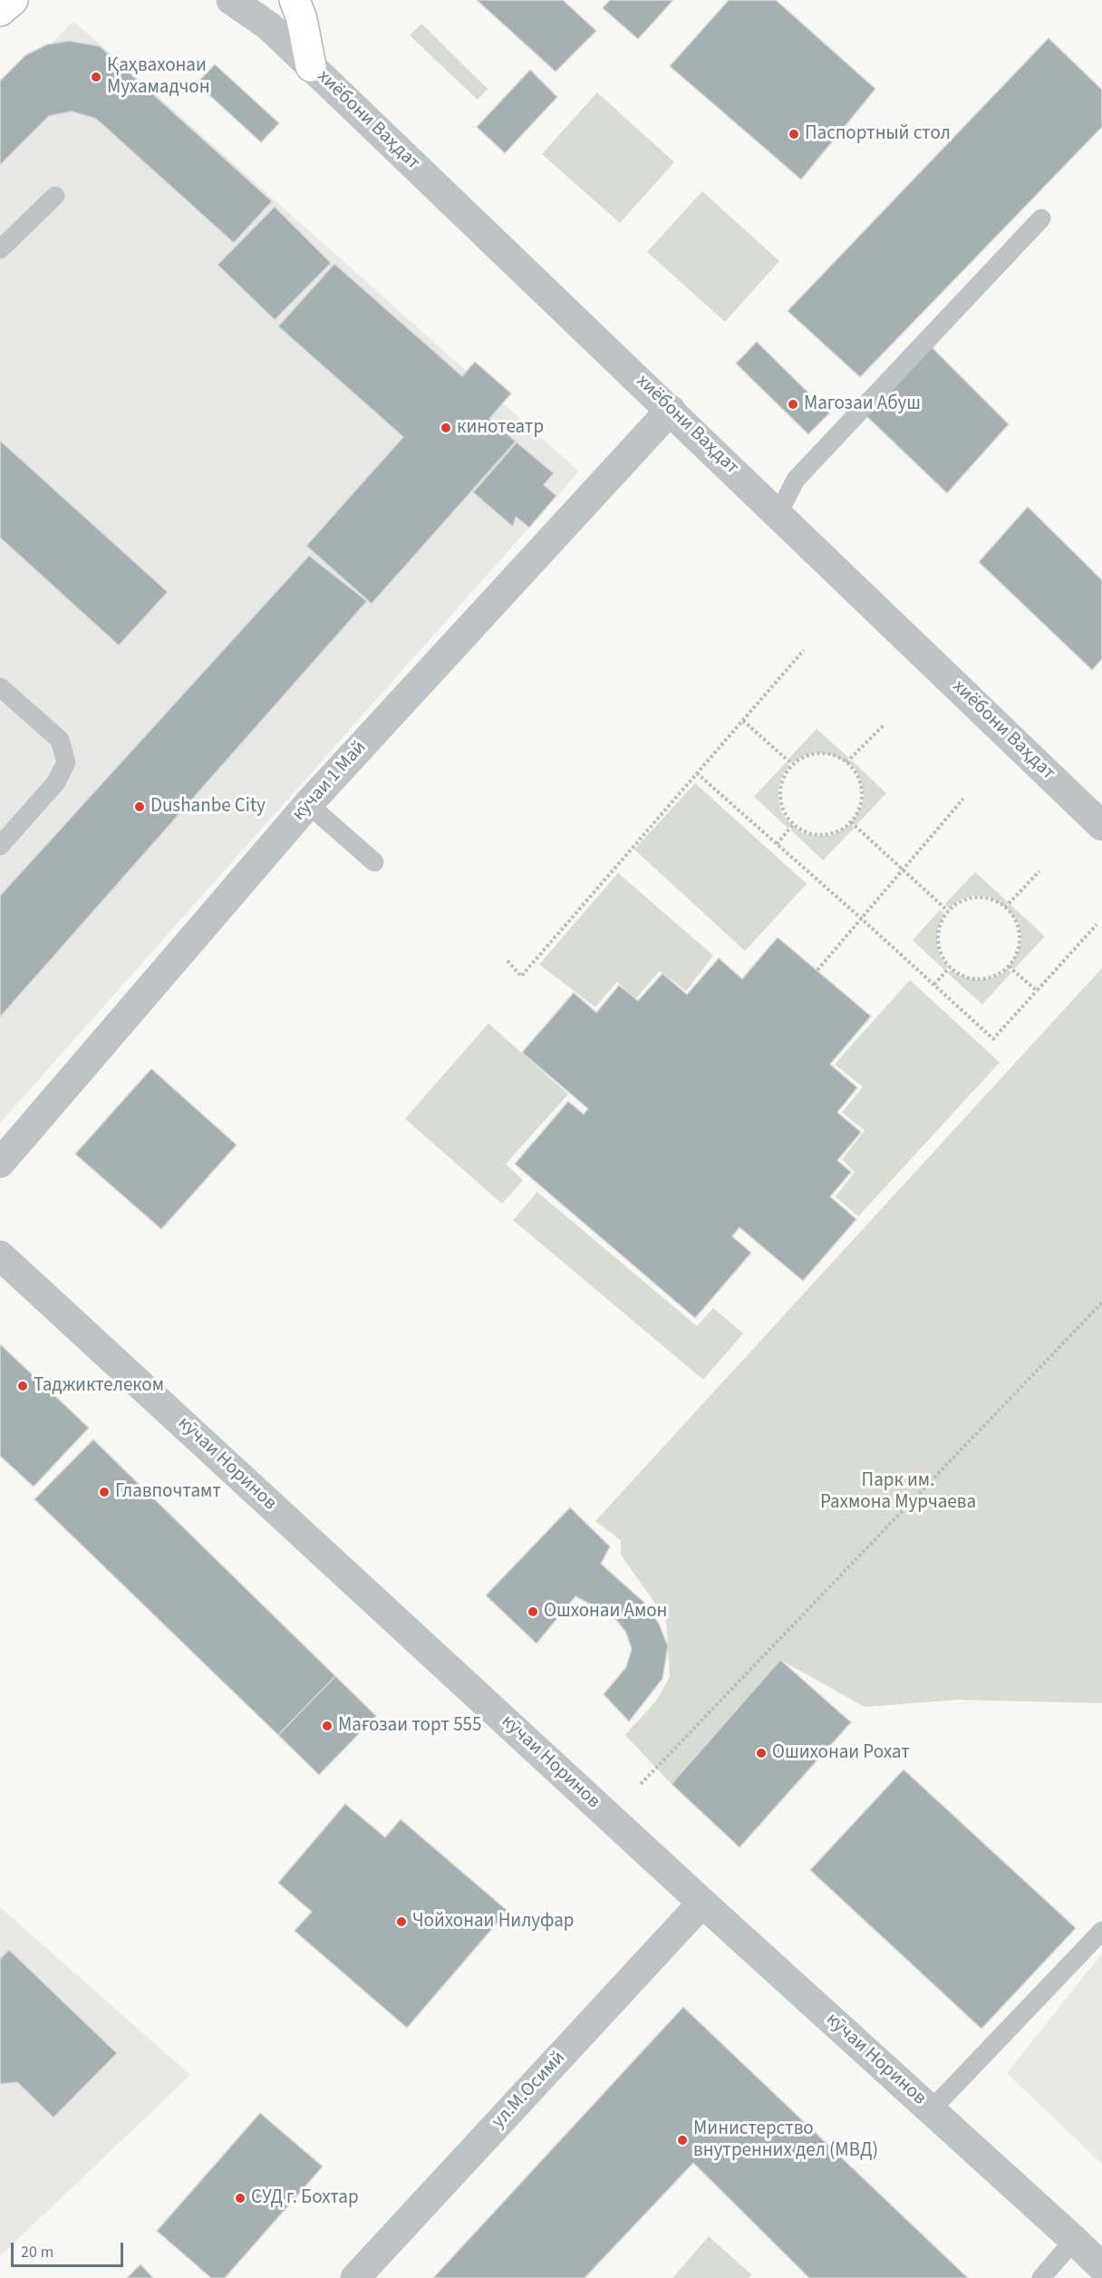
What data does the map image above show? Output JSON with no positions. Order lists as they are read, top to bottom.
{
  "streets": {
    "street": [
      "хиёбони Ваҳдат",
      "кӯчаи 1 Май",
      "кӯчаи Норинов",
      "ул.М.Осимй"
    ]
  },
  "crossings": [
    ["хиёбони Ваҳдат", "кӯчаи 1 Май"],
    ["кӯчаи Норинов", "ул.М.Осимй"]
  ],
  "parks": ["Парк им. Рахмона Мурчаева"],
  "places": [
    "Қаҳвахонаи Мухамадчон",
    "Паспортный стол",
    "Магозаи Абуш",
    "кинотеатр",
    "Dushanbe City",
    "Таджиктелеком",
    "Главпочтамт",
    "Ошхонаи Амон",
    "Мағозаи торт 555",
    "Ошихонаи Рохат",
    "Чойхонаи Нилуфар",
    "Министерство внутренних дел (МВД)",
    "СУД г. Бохтар"
  ],
  "scale_bar": "20 m"
}
